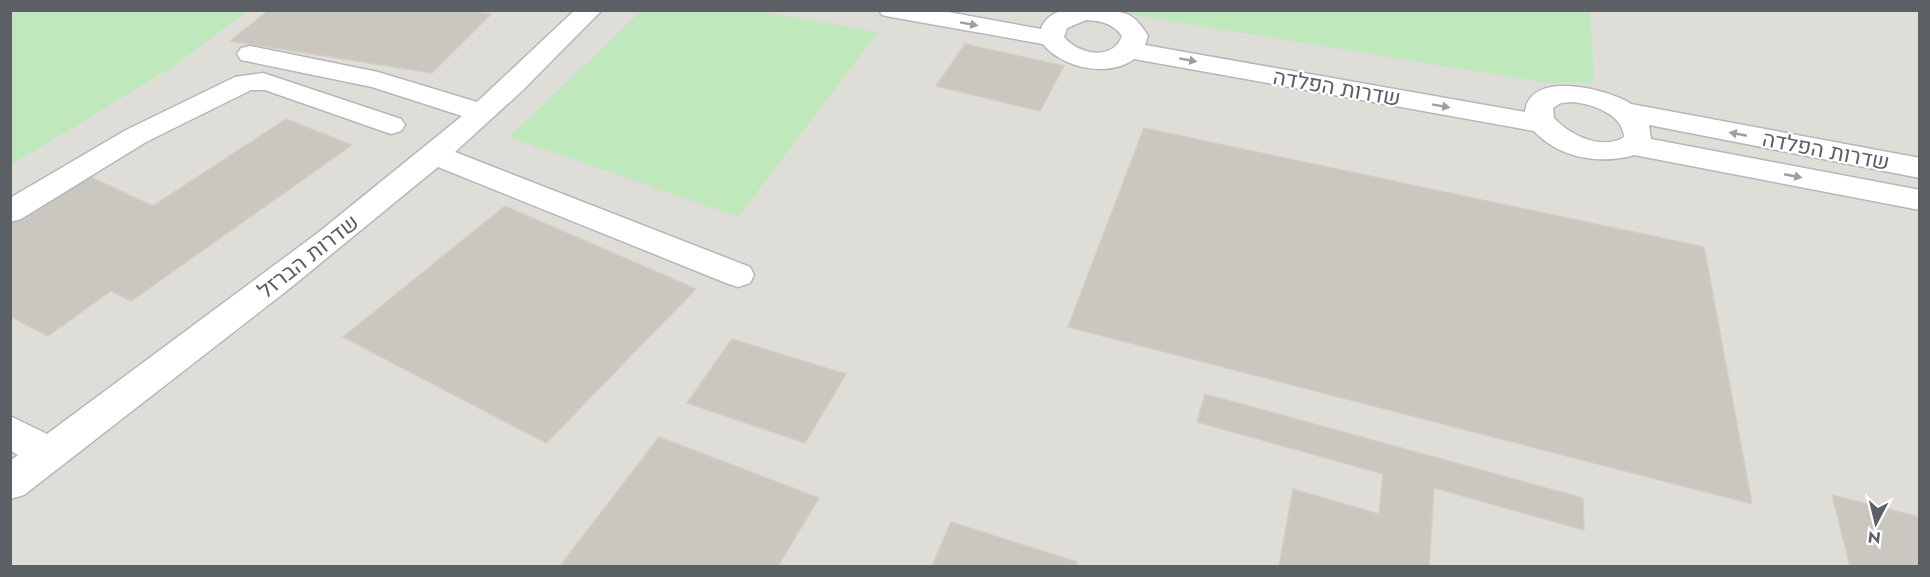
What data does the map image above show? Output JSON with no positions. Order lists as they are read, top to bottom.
{
  "streets": {
    "street": ["שדרות הפלדה", "שדרות הברזל"]
  },
  "north": "bottom"
}
